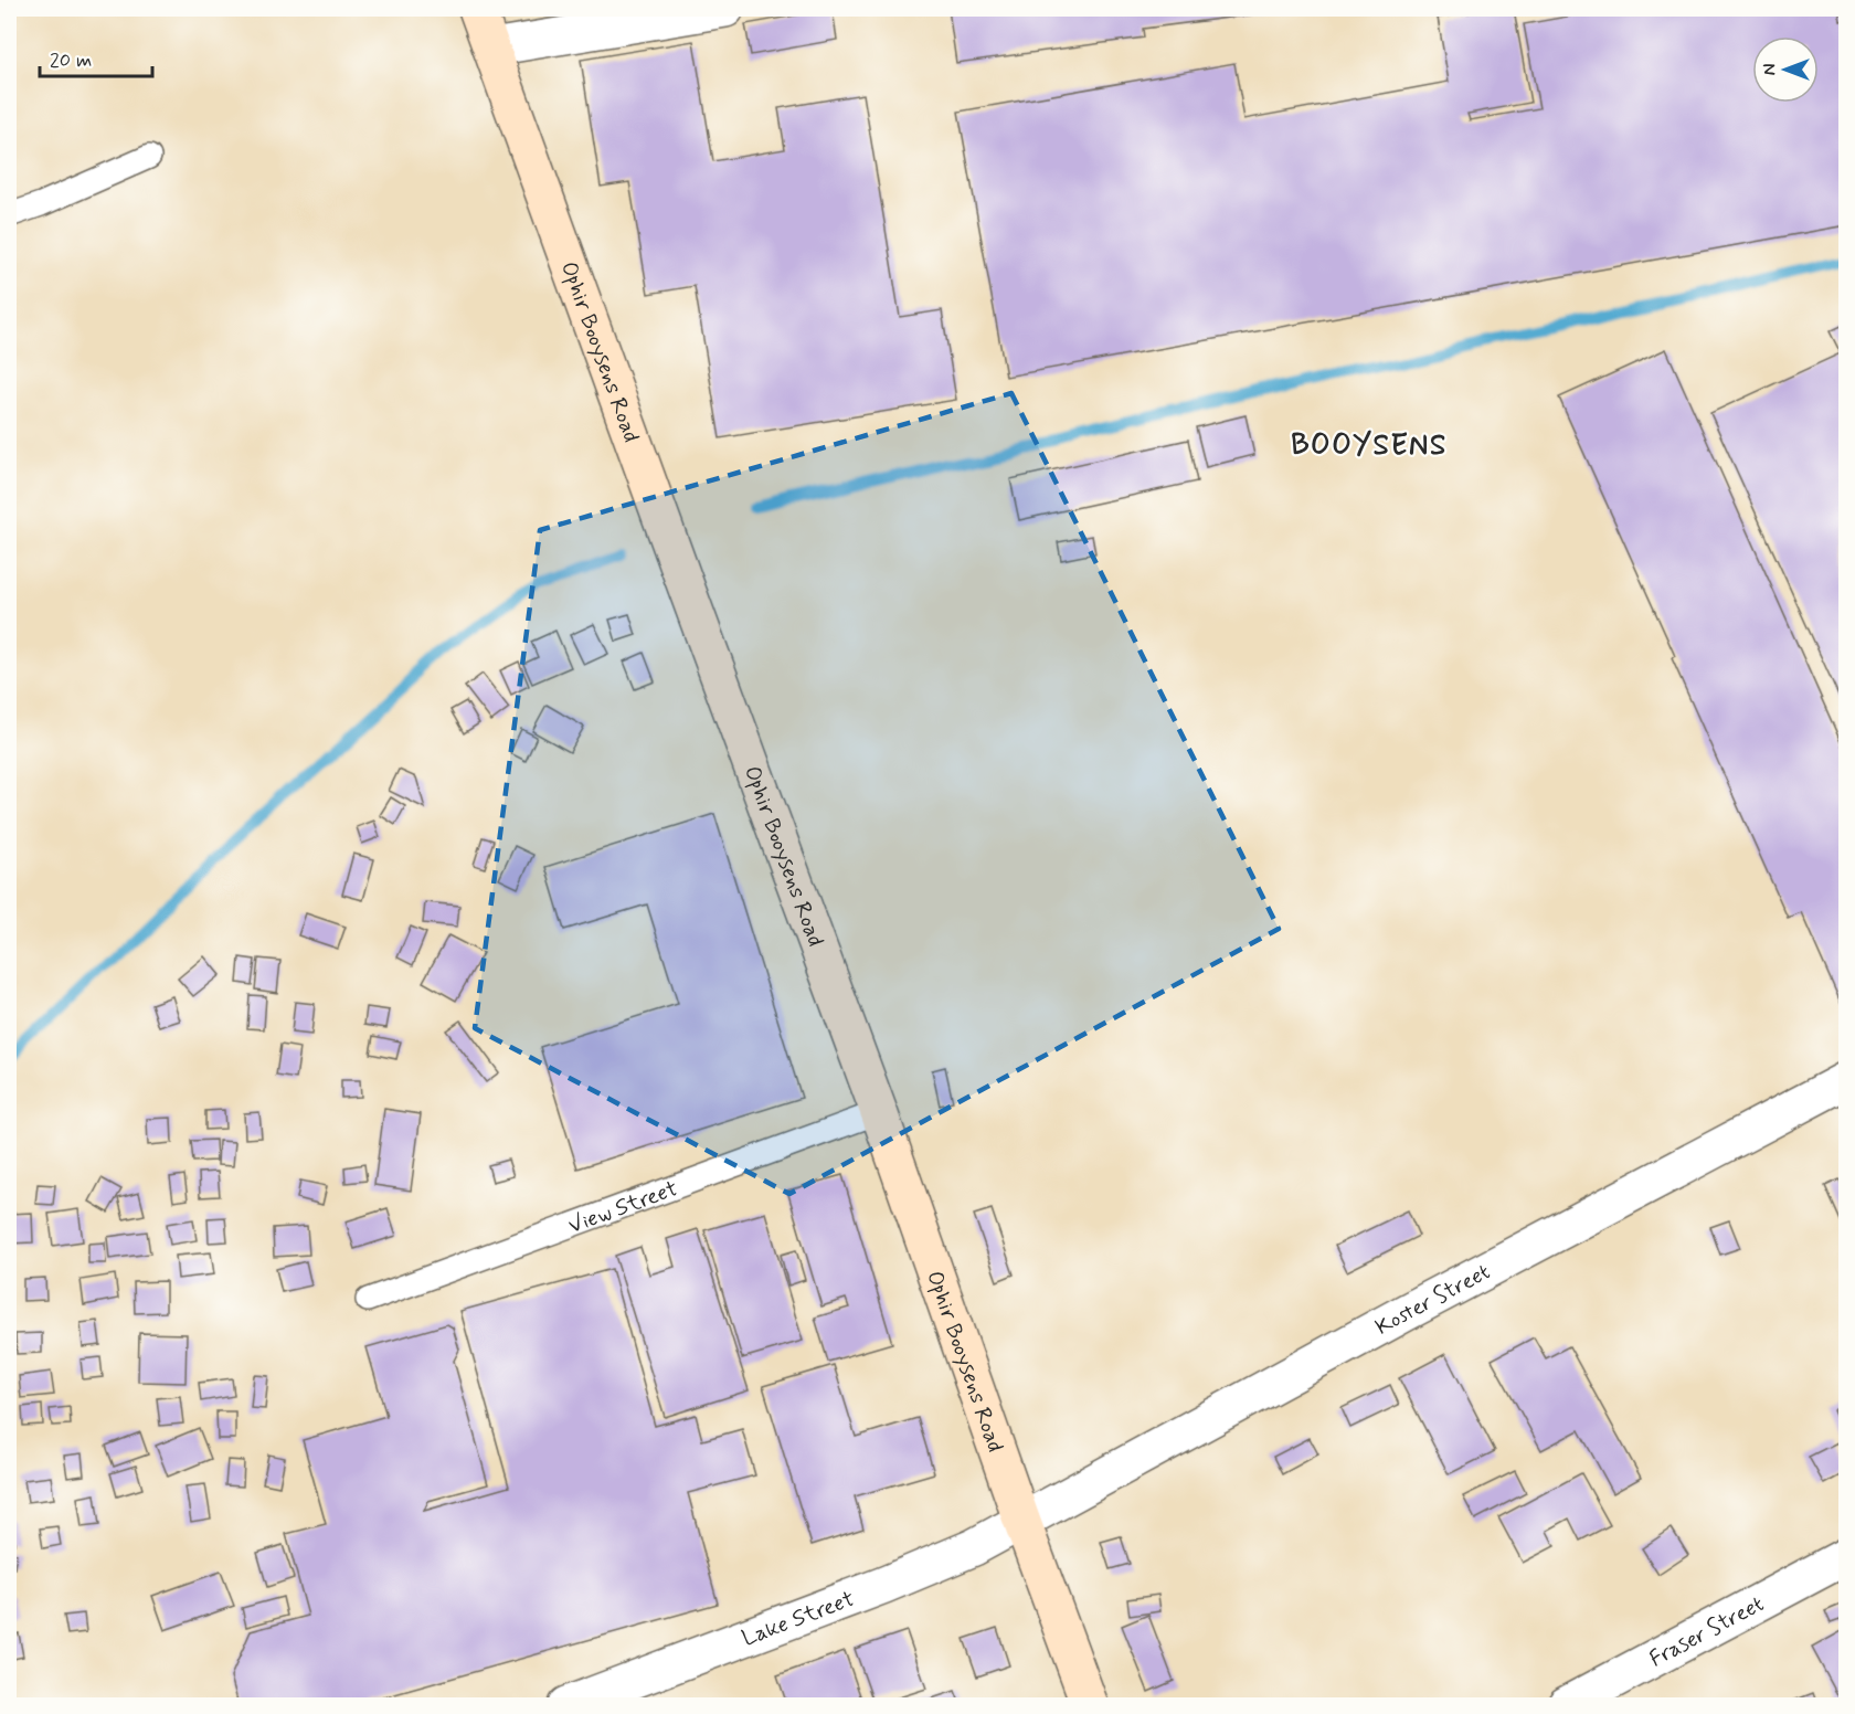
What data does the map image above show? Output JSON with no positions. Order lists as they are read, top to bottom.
{
  "streets": {
    "main road": ["Ophir Booysens Road"],
    "street": ["Koster Street", "Lake Street", "Fraser Street"],
    "lane": ["View Street"]
  },
  "crossings": [
    ["Ophir Booysens Road", "View Street"],
    ["Ophir Booysens Road", "Koster Street"],
    ["Ophir Booysens Road", "Lake Street"],
    ["Koster Street", "Lake Street"]
  ],
  "districts": ["BOOYSENS"],
  "scale_bar": "20 m",
  "north": "left"
}
